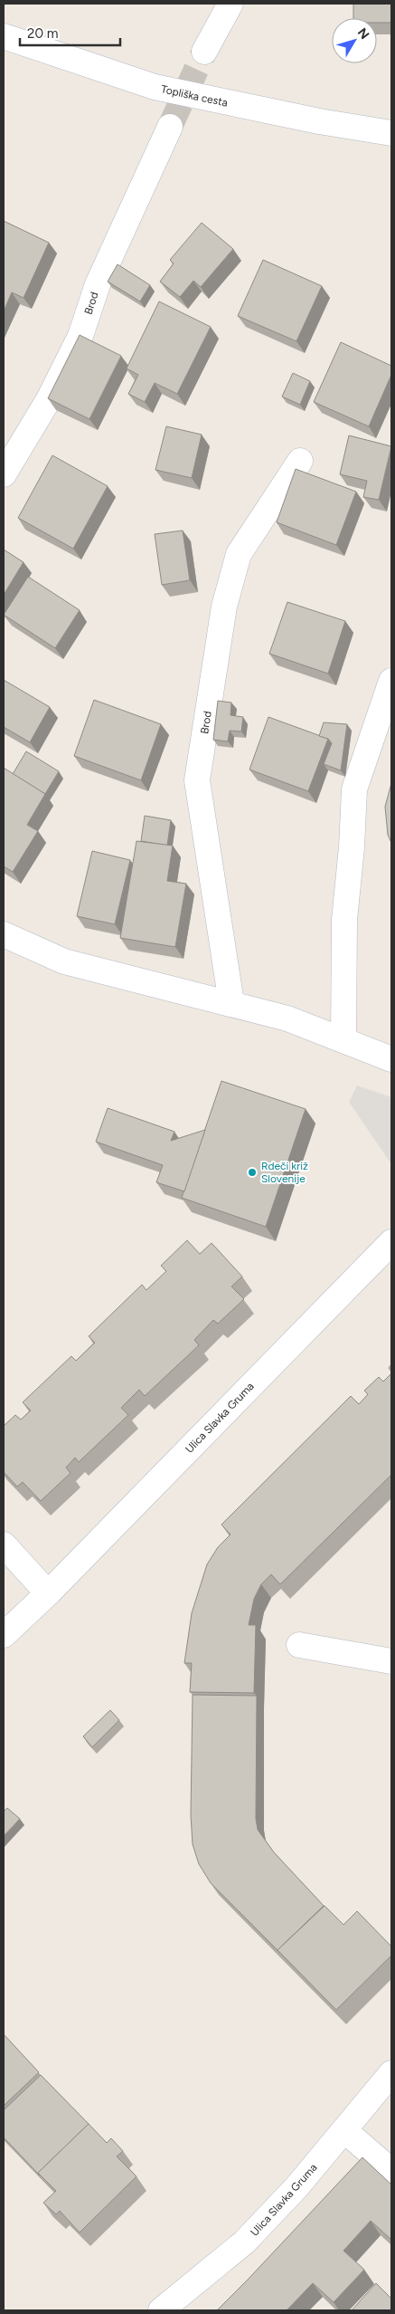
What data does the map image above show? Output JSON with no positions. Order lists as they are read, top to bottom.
{
  "streets": {
    "street": ["Topliška cesta", "Brod", "Ulica Slavka Gruma"]
  },
  "places": ["Rdeči križ Slovenije"],
  "scale_bar": "20 m",
  "north": "top right"
}
